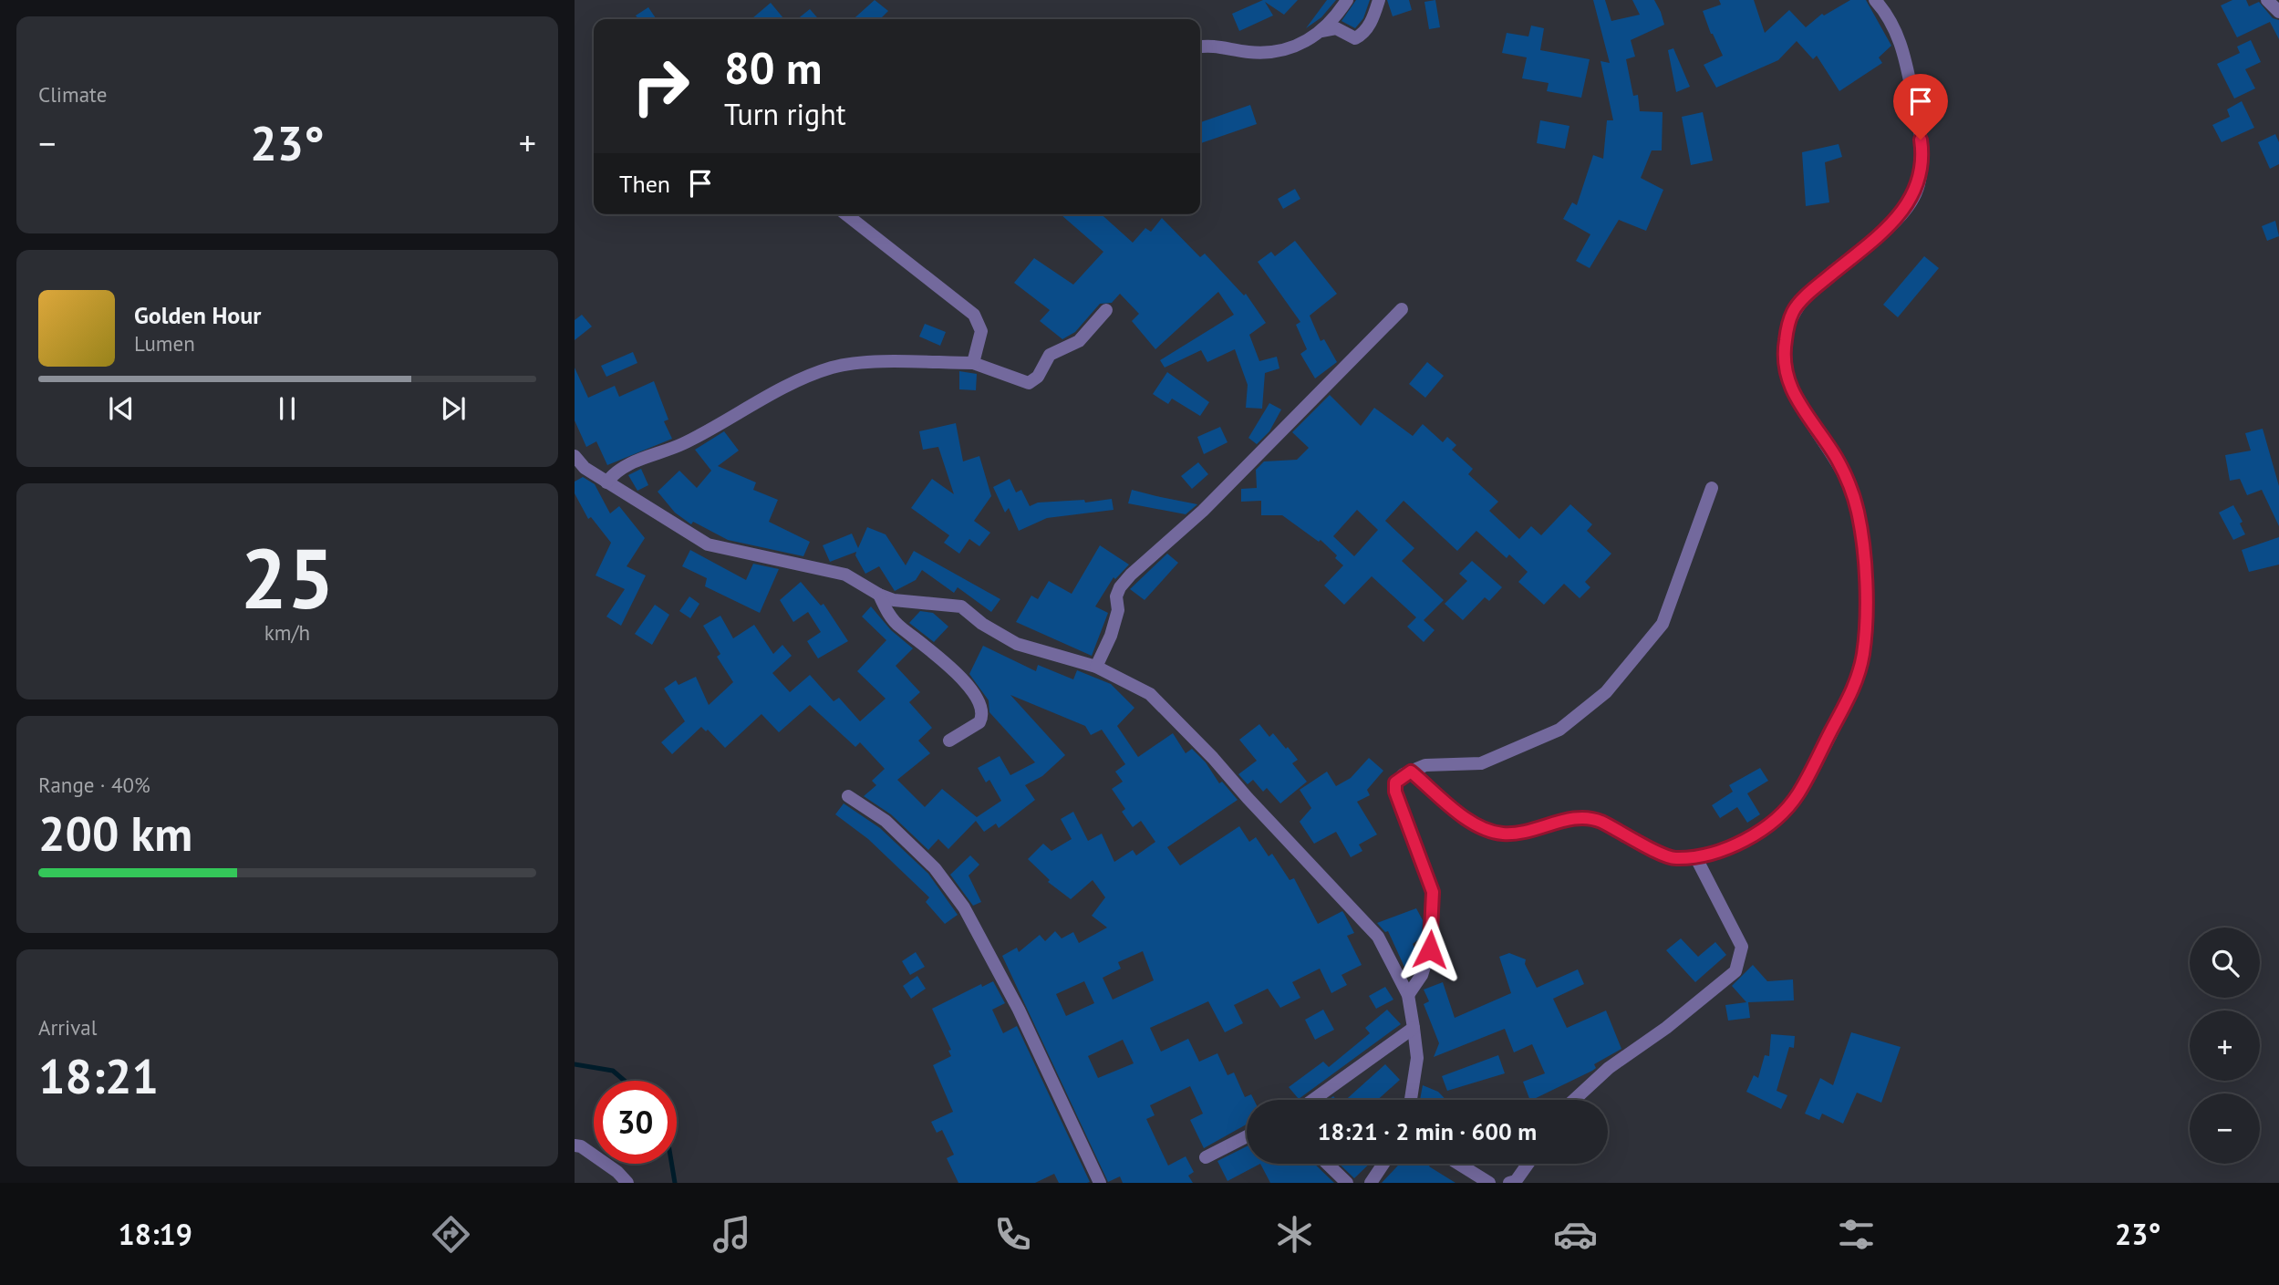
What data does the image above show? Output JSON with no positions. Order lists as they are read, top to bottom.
{
  "page": {
    "tile": [
      "Climate",
      ["25", "km/h"],
      ["Range · 40%", "200 km"],
      ["Arrival", "18:21"]
    ],
    "turn": ["80 m", "Turn right"],
    "heat": ["−", "23°", "+"],
    "then": "Then",
    "song": ["Golden Hour", "Lumen"],
    "map_buttons": ["+", "−"],
    "limit": "30",
    "trip": "18:21 · 2 min · 600 m",
    "tabs": ["18:19", "23°"]
  }
}
